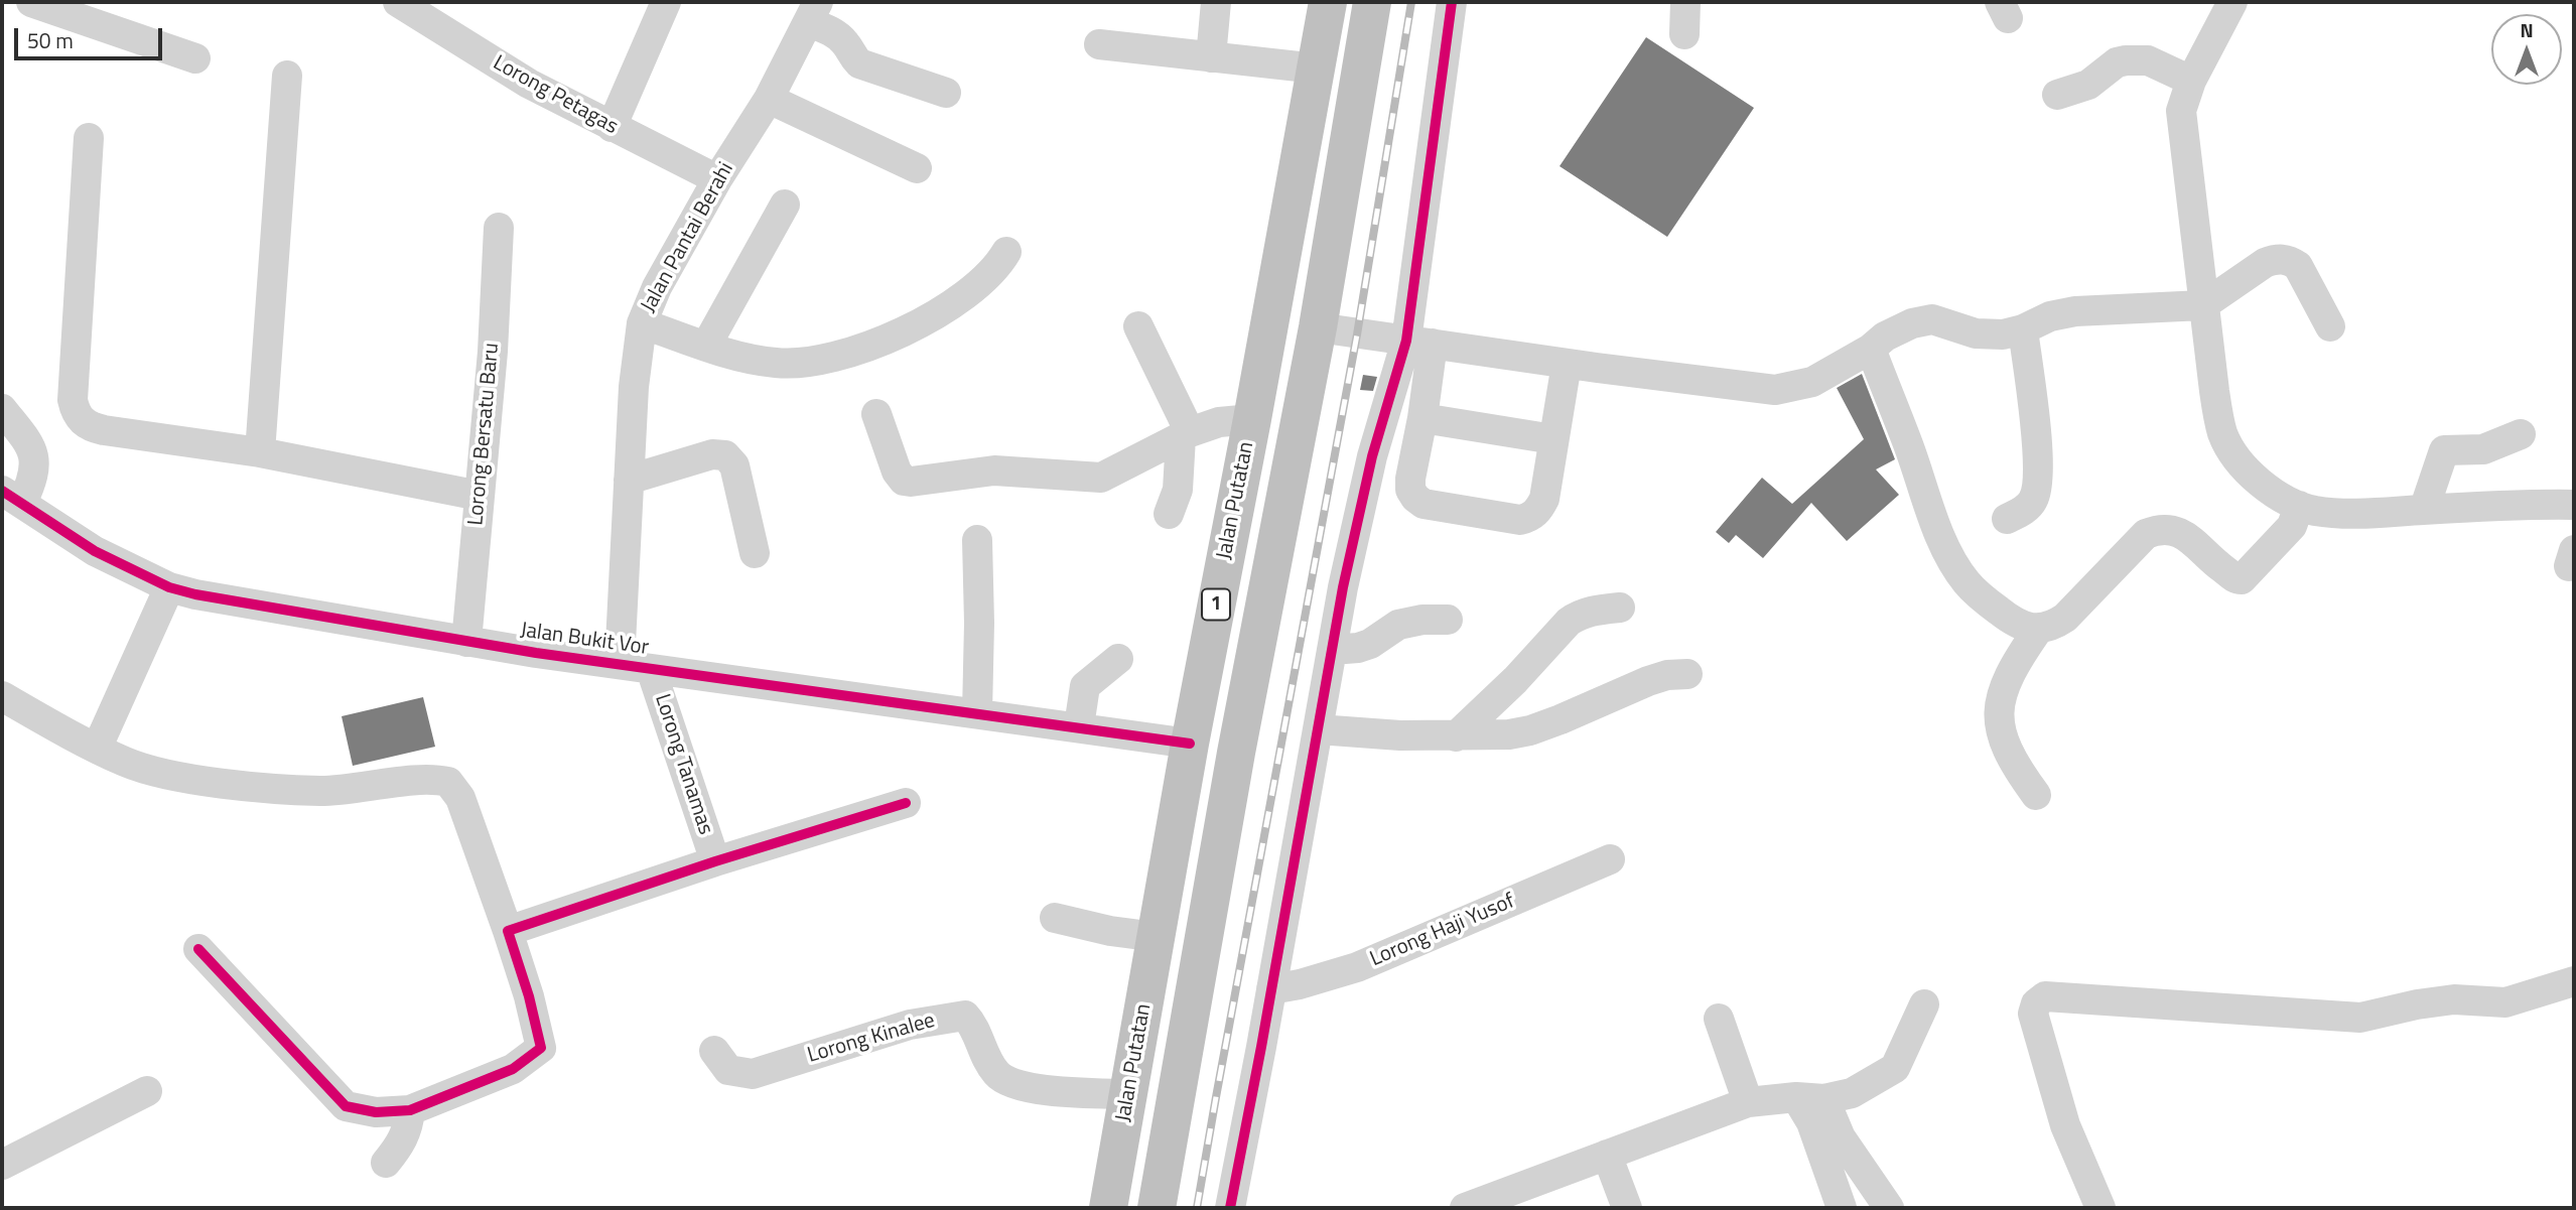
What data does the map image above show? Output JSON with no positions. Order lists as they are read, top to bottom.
{
  "streets": {
    "highway": ["Jalan Putatan", "1"],
    "street": [
      "Lorong Petagas",
      "Jalan Pantai Berahi",
      "Lorong Bersatu Baru",
      "Jalan Bukit Vor",
      "Lorong Tanamas",
      "Lorong Haji Yusof",
      "Lorong Kinalee"
    ]
  },
  "crossings": [
    ["Lorong Petagas", "Jalan Pantai Berahi"],
    ["Jalan Pantai Berahi", "Jalan Bukit Vor"],
    ["Lorong Bersatu Baru", "Jalan Bukit Vor"],
    ["Jalan Putatan", "Jalan Bukit Vor"],
    ["Jalan Putatan", "Lorong Kinalee"],
    ["Jalan Bukit Vor", "Lorong Tanamas"]
  ],
  "scale_bar": "50 m",
  "north": "top"
}
